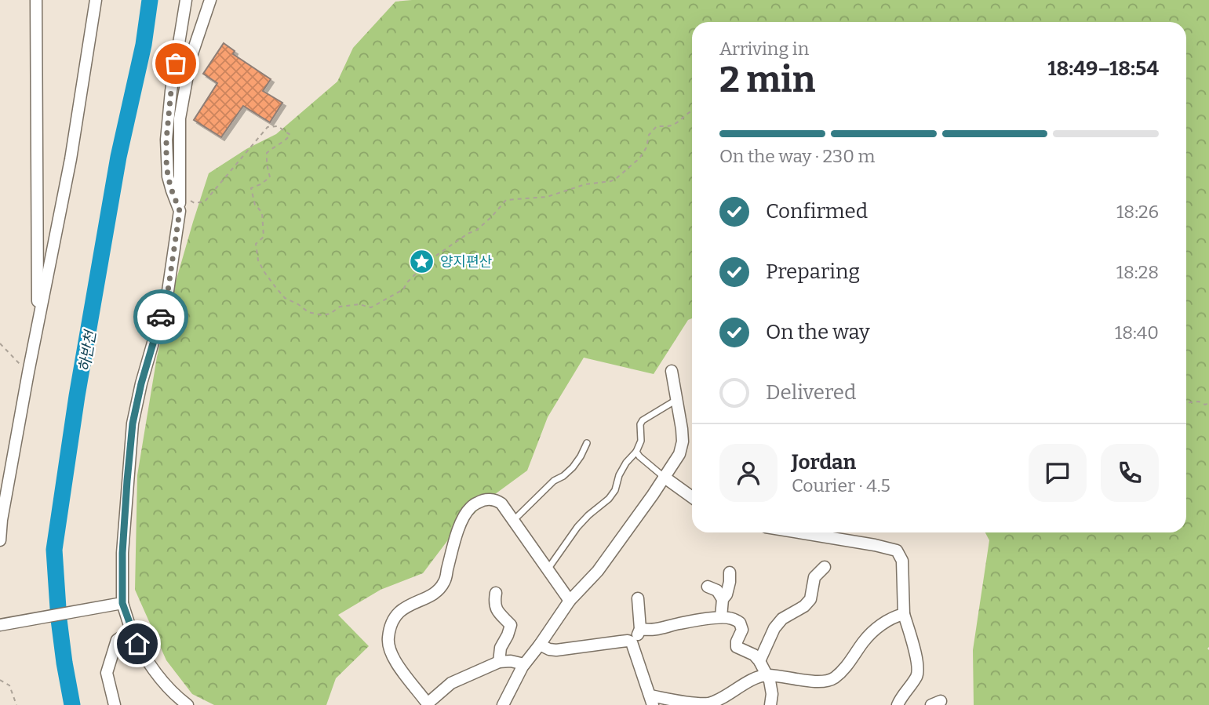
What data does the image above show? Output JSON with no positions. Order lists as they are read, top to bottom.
{
  "water": ["하반천"],
  "places": {
    "place": ["양지편산"]
  },
  "page": {
    "heading": ["2 min", "Arriving in", "18:49–18:54"],
    "panel": ["Jordan", "Courier · 4.5"],
    "bar": "On the way · 230 m",
    "list": [
      ["Confirmed", "18:26"],
      ["Preparing", "18:28"],
      ["On the way", "18:40"],
      "Delivered"
    ]
  }
}
